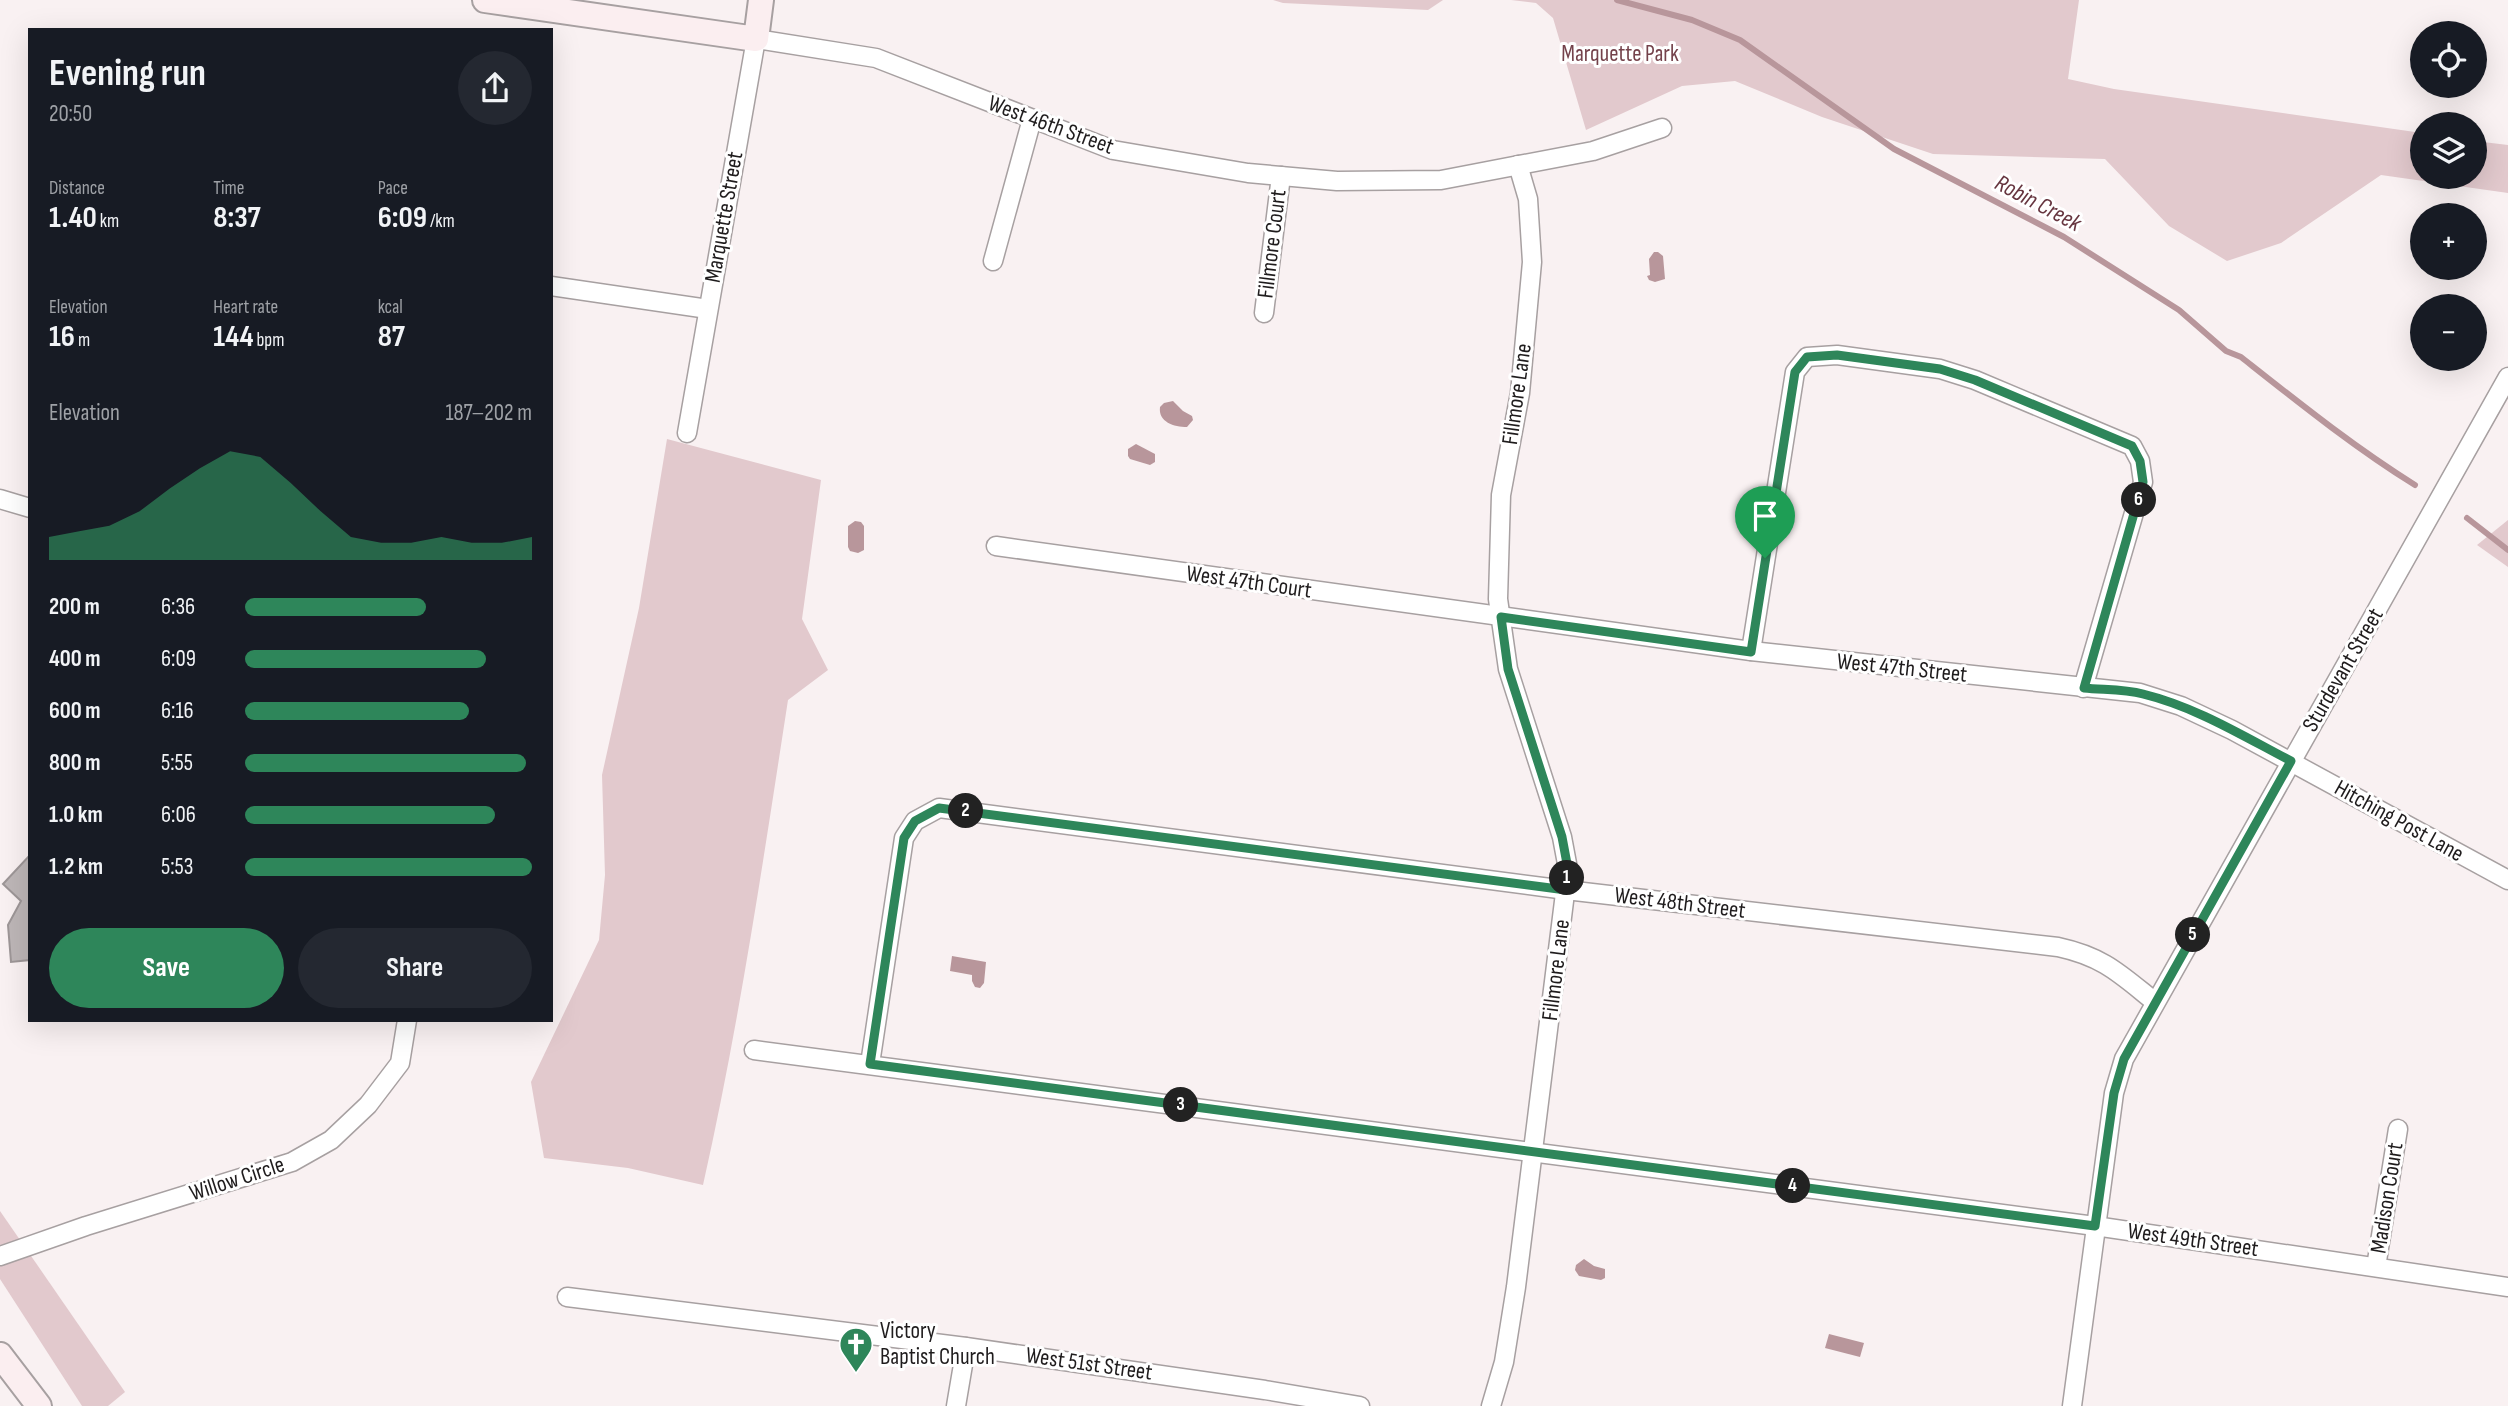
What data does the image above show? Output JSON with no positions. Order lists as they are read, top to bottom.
{
  "streets": {
    "street": [
      "West 46th Street",
      "Marquette Street",
      "Fillmore Court",
      "Fillmore Lane",
      "West 47th Court",
      "West 47th Street",
      "Sturdevant Street",
      "Hitching Post Lane",
      "West 48th Street",
      "Willow Circle",
      "Madison Court",
      "West 49th Street",
      "West 51st Street"
    ]
  },
  "crossings": [
    ["West 46th Street", "Marquette Street"],
    ["West 46th Street", "Fillmore Court"],
    ["West 46th Street", "Fillmore Lane"],
    ["Fillmore Lane", "West 47th Court"],
    ["Fillmore Lane", "West 47th Street"],
    ["Fillmore Lane", "West 48th Street"],
    ["Fillmore Lane", "West 49th Street"],
    ["West 47th Court", "West 47th Street"],
    ["West 47th Street", "Sturdevant Street"],
    ["West 47th Street", "Hitching Post Lane"],
    ["Sturdevant Street", "Hitching Post Lane"],
    ["Sturdevant Street", "West 48th Street"],
    ["Sturdevant Street", "West 49th Street"],
    ["West 48th Street", "West 49th Street"],
    ["Madison Court", "West 49th Street"]
  ],
  "water": ["Robin Creek"],
  "parks": ["Marquette Park"],
  "places": {
    "church": ["Victory Baptist Church"]
  },
  "page": {
    "map_buttons": ["+", "−"],
    "heading": ["Evening run", "20:50"],
    "stats": [
      ["Distance", "1.40 km"],
      ["Time", "8:37"],
      ["Pace", "6:09 /km"],
      ["Elevation", "16 m"],
      ["Heart rate", "144 bpm"],
      ["kcal", "87"]
    ],
    "chart": ["Elevation", "187–202 m"],
    "pins": [
      "6",
      "2",
      "1",
      "5",
      "3",
      "4"
    ],
    "list": [
      {
        "name": "200 m",
        "note": "6:36"
      },
      {
        "name": "400 m",
        "note": "6:09"
      },
      {
        "name": "600 m",
        "note": "6:16"
      },
      {
        "name": "800 m",
        "note": "5:55"
      },
      {
        "name": "1.0 km",
        "note": "6:06"
      },
      {
        "name": "1.2 km",
        "note": "5:53"
      }
    ],
    "buttons": ["Save", "Share"]
  }
}
